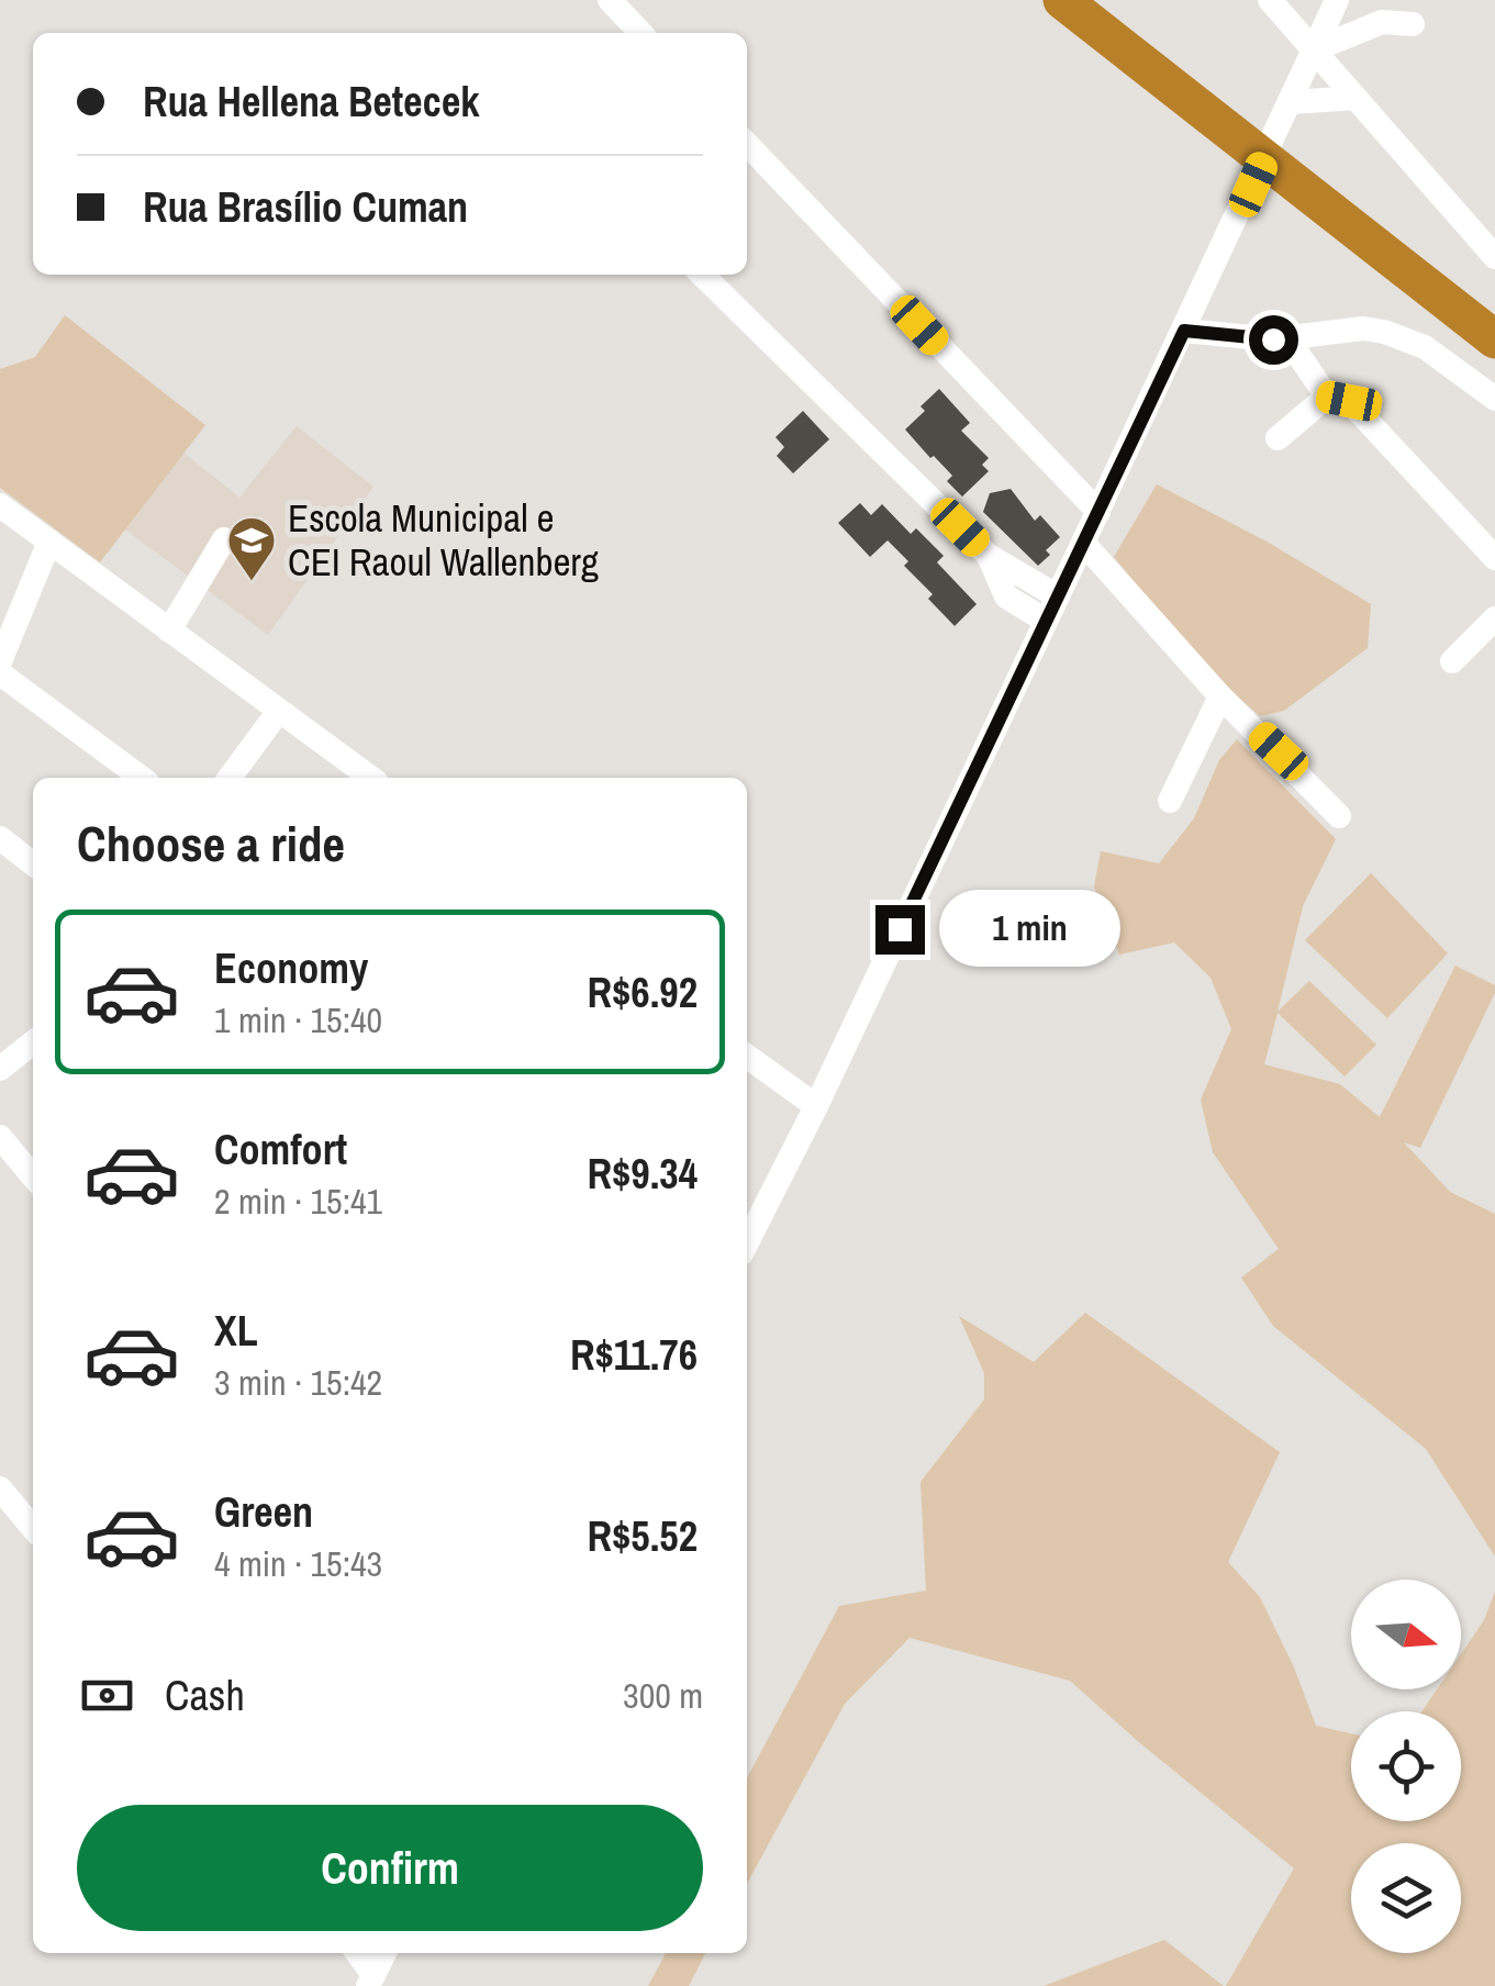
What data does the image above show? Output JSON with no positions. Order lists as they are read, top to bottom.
{
  "places": {
    "school or university": ["Escola Municipal e CEI Raoul Wallenberg"]
  },
  "north": "right",
  "page": {
    "banner": ["Rua Hellena Betecek", "Rua Brasílio Cuman"],
    "heading": "Choose a ride",
    "bubble": "1 min",
    "list": [
      {
        "name": "Economy",
        "note": "1 min · 15:40",
        "value": "R$6.92"
      },
      {
        "name": "Comfort",
        "note": "2 min · 15:41",
        "value": "R$9.34"
      },
      {
        "name": "XL",
        "note": "3 min · 15:42",
        "value": "R$11.76"
      },
      {
        "name": "Green",
        "note": "4 min · 15:43",
        "value": "R$5.52"
      }
    ],
    "pay": ["Cash", "300 m"],
    "buttons": "Confirm"
  }
}
